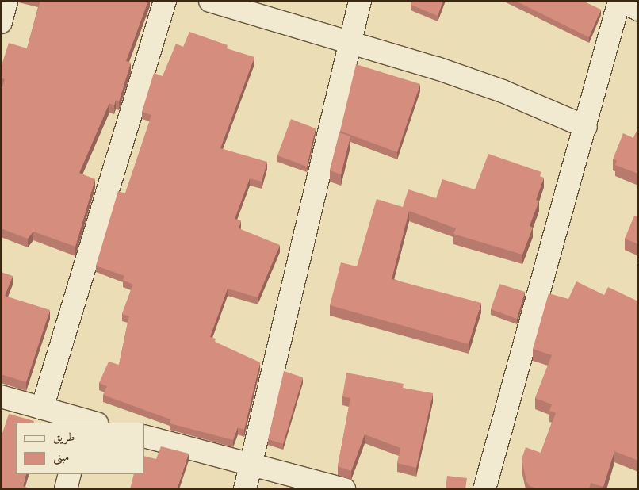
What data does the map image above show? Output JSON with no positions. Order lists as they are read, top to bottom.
{
  "legend": ["طريق", "مبنى"]
}
